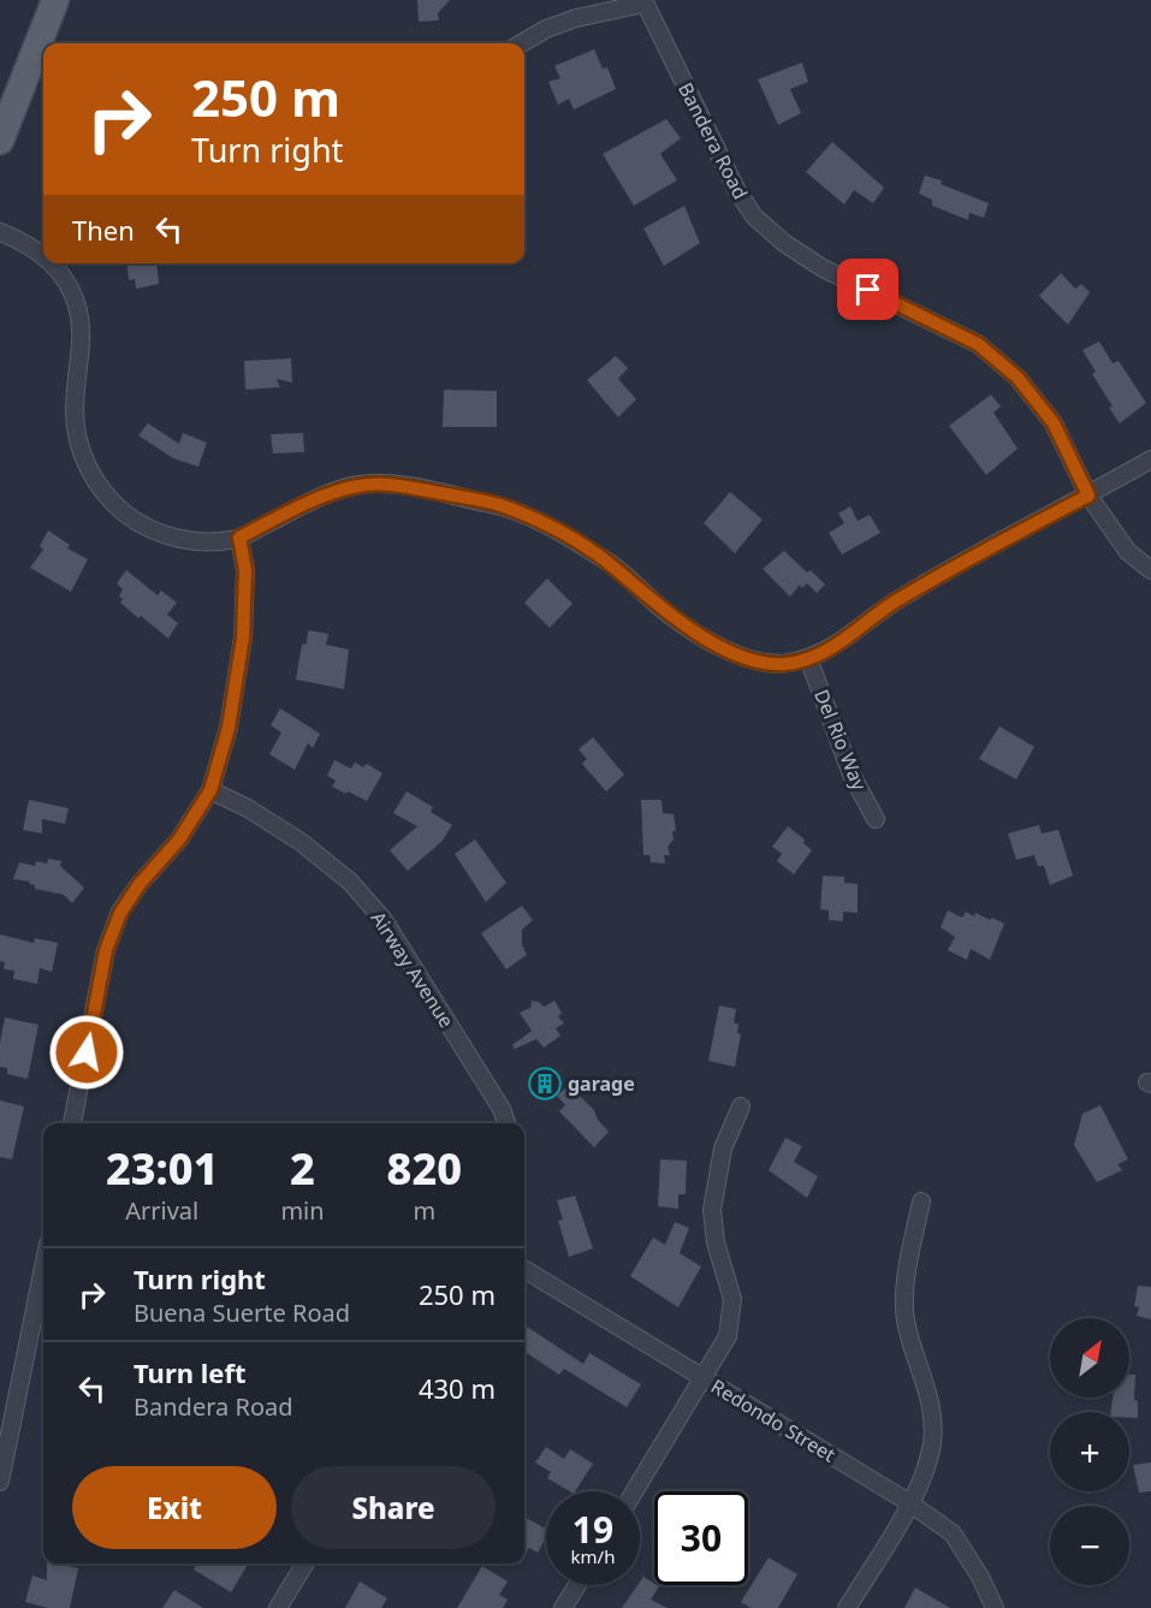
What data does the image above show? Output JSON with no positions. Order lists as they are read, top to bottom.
{
  "streets": {
    "street": [
      "Bandera Road",
      "Del Rio Way",
      "Airway Avenue",
      "Redondo Street"
    ]
  },
  "places": {
    "building": ["garage"]
  },
  "north": "top right",
  "page": {
    "turn": ["250 m", "Turn right"],
    "then": "Then",
    "eta": [
      "23:01",
      "Arrival",
      "2",
      "min",
      "820",
      "m"
    ],
    "list": [
      {
        "name": "Turn right",
        "note": "Buena Suerte Road",
        "value": "250 m"
      },
      {
        "name": "Turn left",
        "note": "Bandera Road",
        "value": "430 m"
      }
    ],
    "map_buttons": ["+", "−"],
    "buttons": ["Exit", "Share"],
    "speed": "19 km/h",
    "limit": "30"
  }
}
